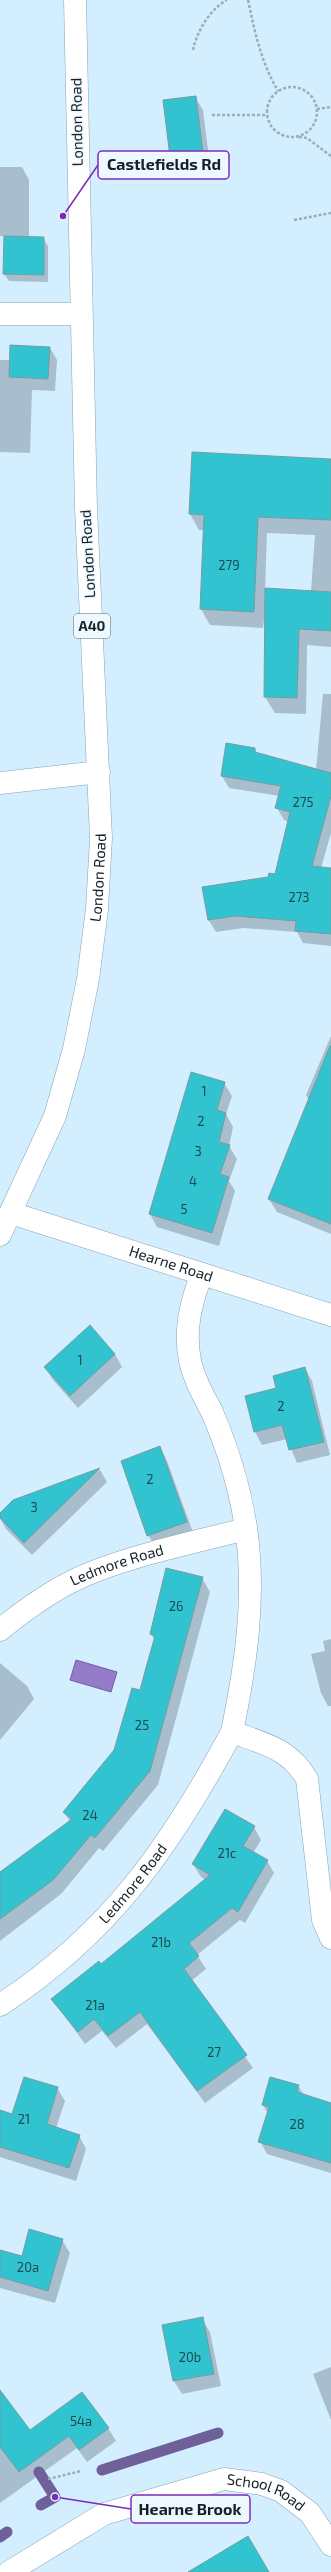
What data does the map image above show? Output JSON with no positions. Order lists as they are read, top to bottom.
{
  "streets": {
    "main road": [
      "London Road",
      "A40",
      "Hearne Road",
      "Ledmore Road",
      "School Road"
    ]
  },
  "crossings": [
    ["London Road", "Hearne Road"],
    ["Hearne Road", "Ledmore Road"]
  ],
  "places": ["Castlefields Rd", "Hearne Brook"],
  "house_numbers": [
    "279",
    "275",
    "273",
    "1",
    "2",
    "3",
    "4",
    "5",
    "1",
    "2",
    "2",
    "3",
    "26",
    "25",
    "24",
    "21c",
    "21b",
    "21a",
    "27",
    "21",
    "28",
    "20a",
    "20b",
    "54a"
  ]
}
